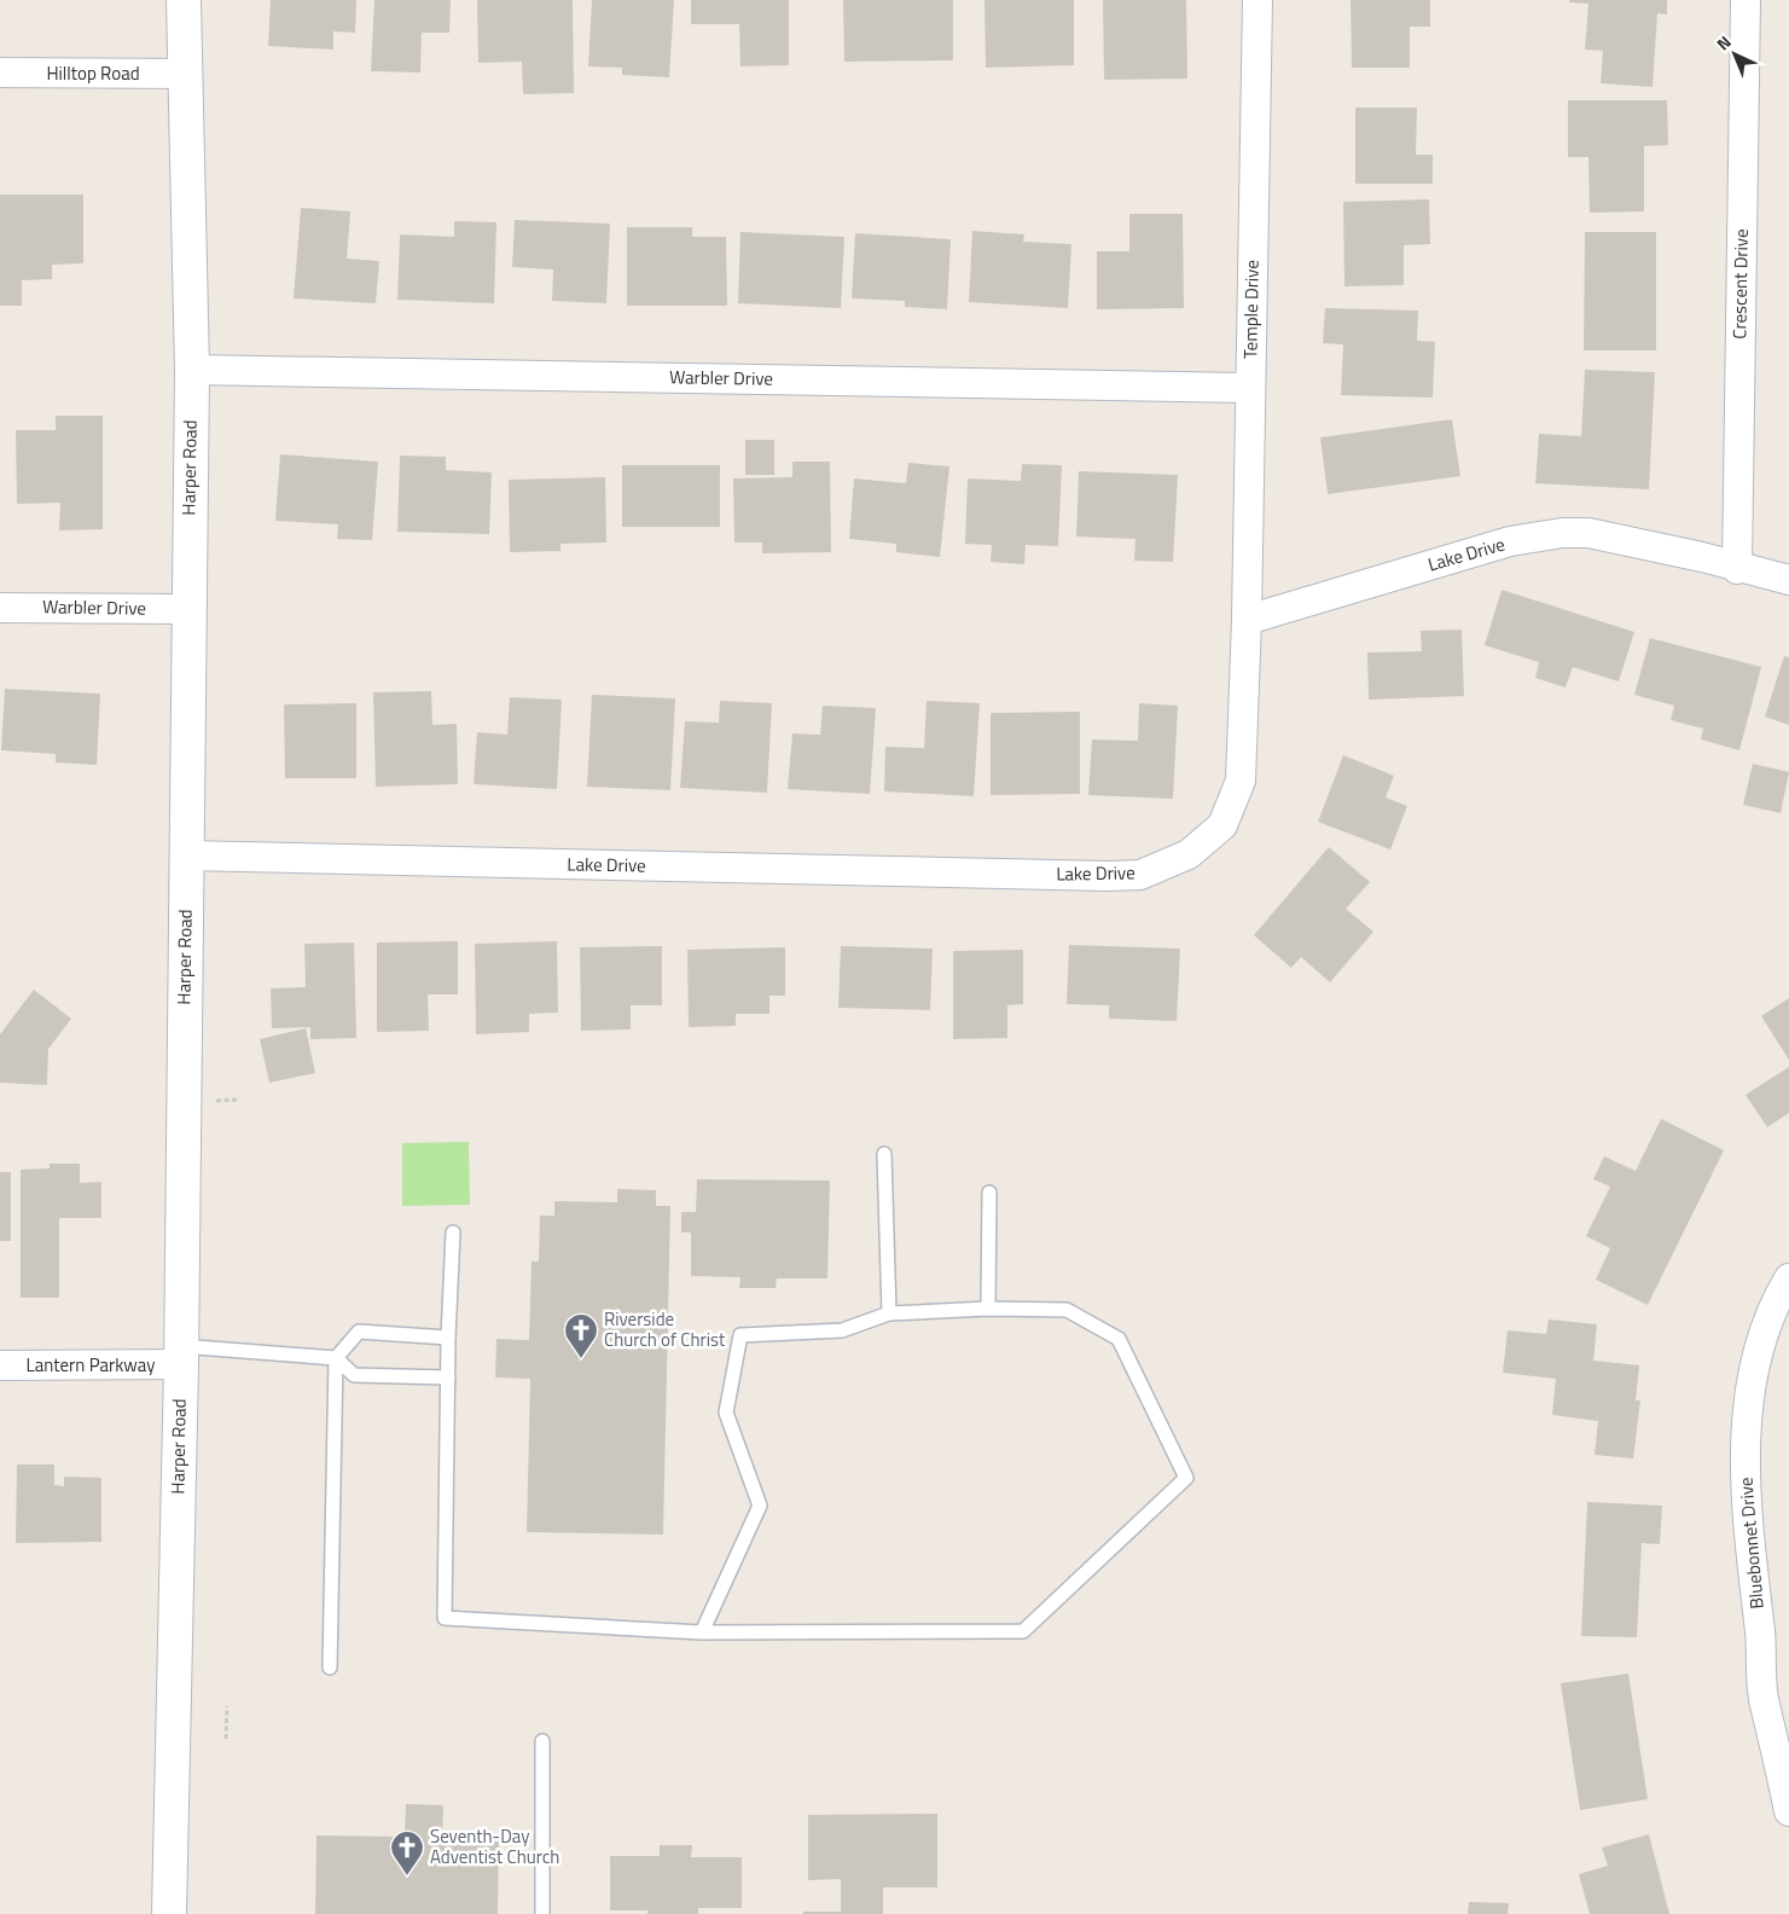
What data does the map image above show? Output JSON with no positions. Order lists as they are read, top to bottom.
{
  "streets": {
    "main road": ["Harper Road"],
    "street": [
      "Hilltop Road",
      "Crescent Drive",
      "Temple Drive",
      "Warbler Drive",
      "Lake Drive",
      "Lantern Parkway",
      "Bluebonnet Drive"
    ]
  },
  "crossings": [
    ["Hilltop Road", "Harper Road"],
    ["Crescent Drive", "Lake Drive"],
    ["Temple Drive", "Warbler Drive"],
    ["Temple Drive", "Lake Drive"],
    ["Warbler Drive", "Harper Road"],
    ["Harper Road", "Lake Drive"],
    ["Harper Road", "Lantern Parkway"]
  ],
  "places": {
    "church": ["Riverside Church of Christ", "Seventh-Day Adventist Church"]
  },
  "north": "top left"
}
